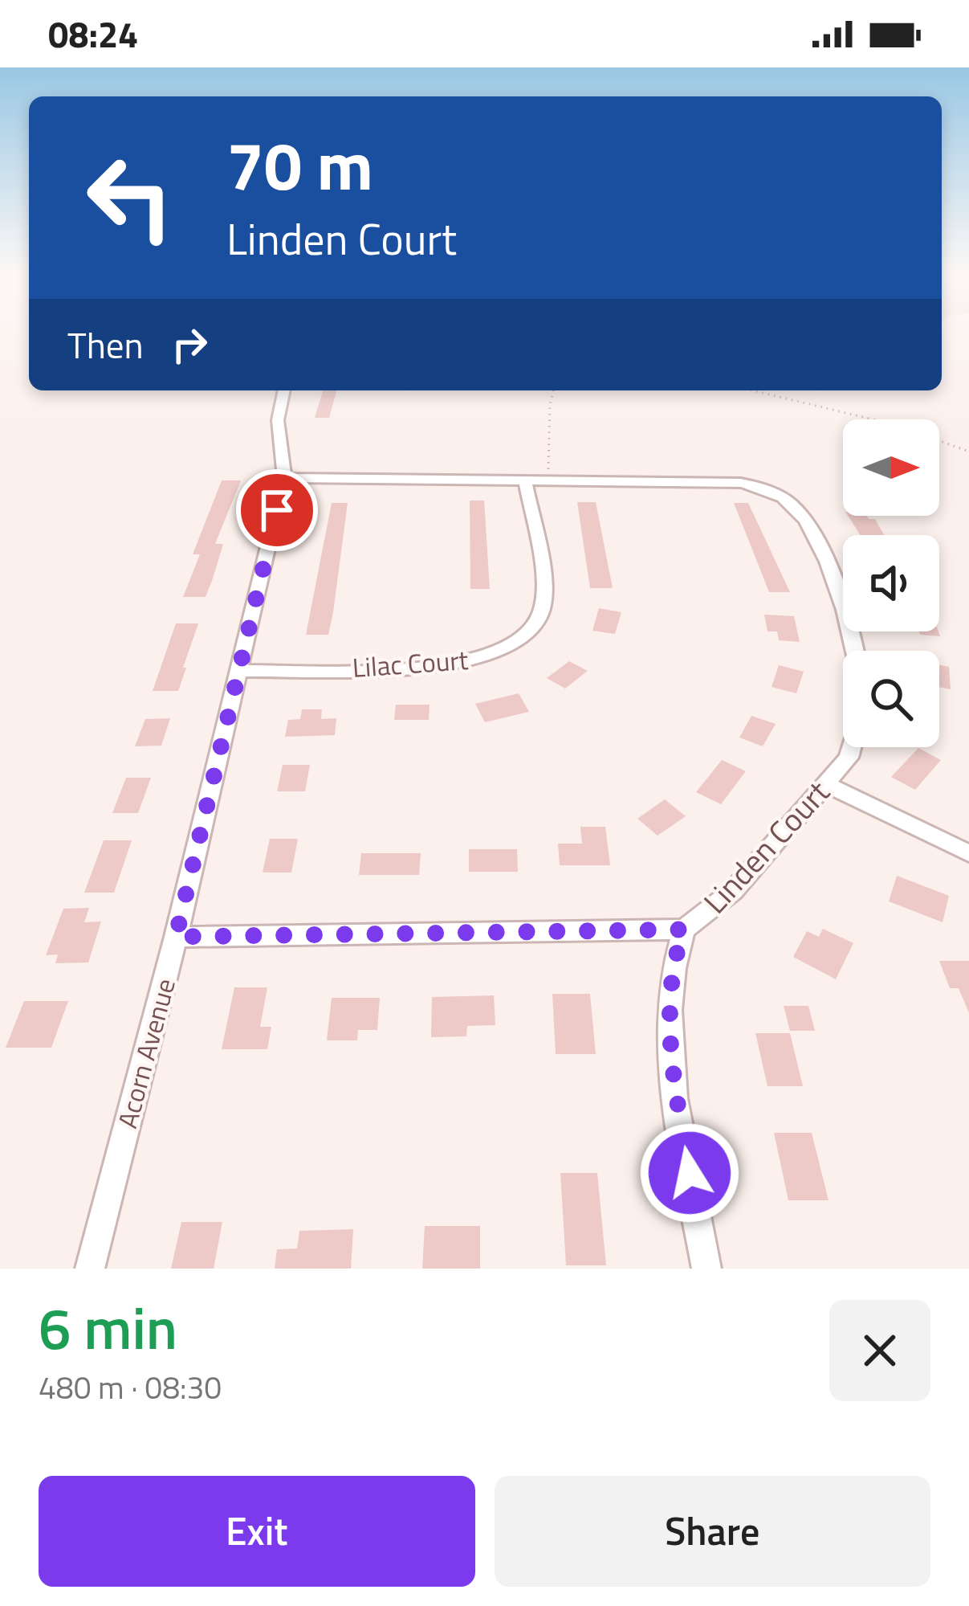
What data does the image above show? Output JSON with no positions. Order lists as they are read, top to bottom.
{
  "streets": {
    "street": ["Lilac Court", "Linden Court", "Acorn Avenue"]
  },
  "crossings": [
    ["Lilac Court", "Acorn Avenue"],
    ["Linden Court", "Acorn Avenue"]
  ],
  "north": "right",
  "page": {
    "status": "08:24",
    "turn": ["70 m", "Linden Court"],
    "then": "Then",
    "heading": ["6 min", "480 m · 08:30"],
    "buttons": ["Exit", "Share"]
  }
}
